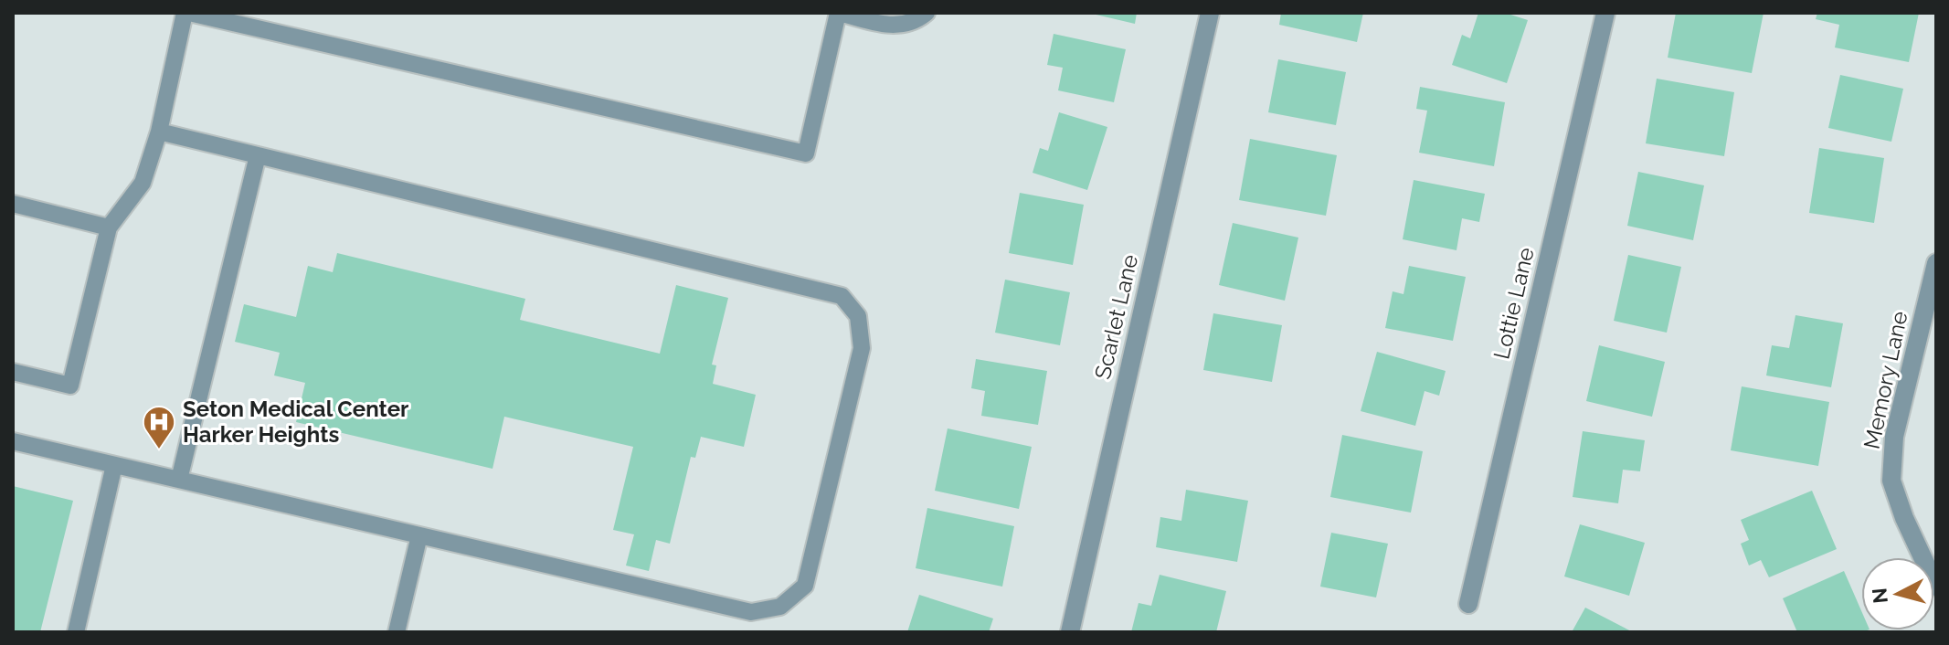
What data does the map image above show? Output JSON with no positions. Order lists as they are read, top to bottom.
{
  "streets": {
    "street": ["Lottie Lane", "Scarlet Lane", "Memory Lane"]
  },
  "places": {
    "hospital": ["Seton Medical Center Harker Heights"]
  },
  "north": "left"
}
